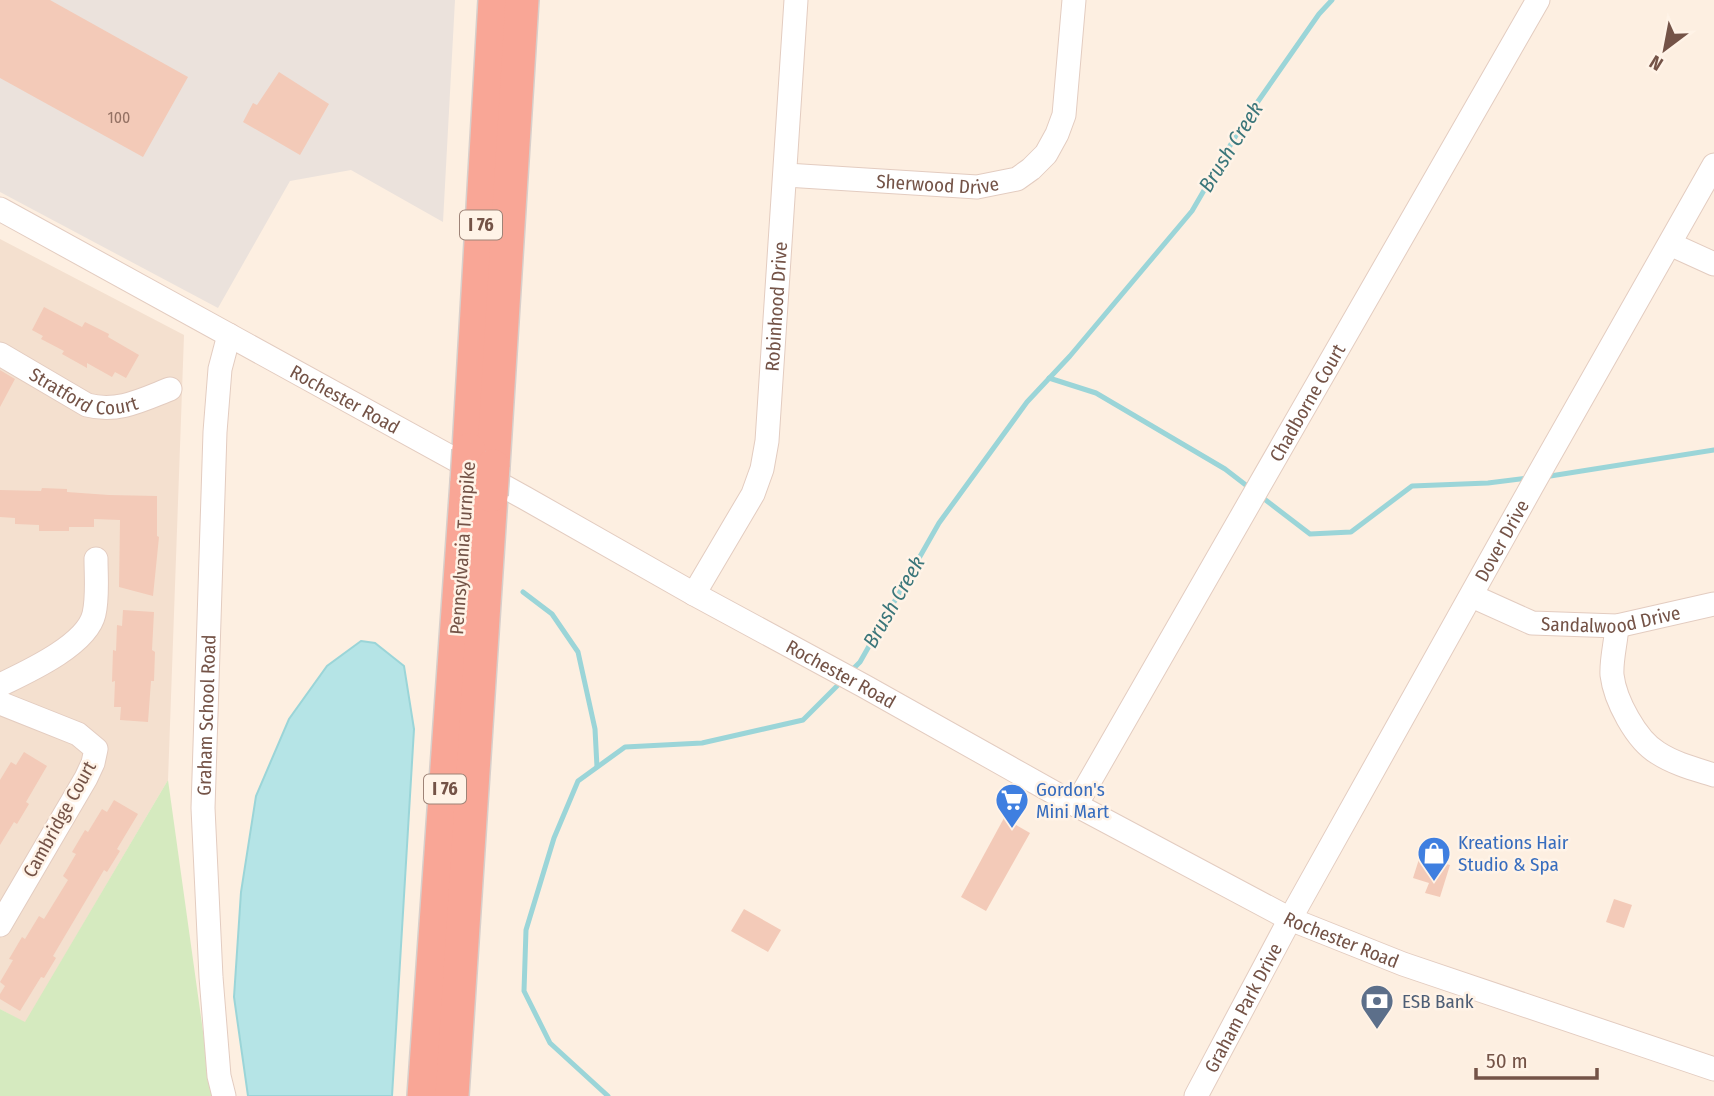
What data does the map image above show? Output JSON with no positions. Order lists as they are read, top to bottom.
{
  "streets": {
    "highway": ["I 76", "Pennsylvania Turnpike"],
    "street": [
      "Sherwood Drive",
      "Robinhood Drive",
      "Stratford Court",
      "Rochester Road",
      "Chadborne Court",
      "Dover Drive",
      "Sandalwood Drive",
      "Graham School Road",
      "Cambridge Court",
      "Graham Park Drive"
    ]
  },
  "crossings": [
    ["Sherwood Drive", "Robinhood Drive"],
    ["Robinhood Drive", "Rochester Road"],
    ["Rochester Road", "Chadborne Court"],
    ["Rochester Road", "Dover Drive"],
    ["Rochester Road", "Graham School Road"],
    ["Rochester Road", "Graham Park Drive"],
    ["Dover Drive", "Sandalwood Drive"],
    ["Dover Drive", "Graham Park Drive"]
  ],
  "water": ["Brush Creek"],
  "places": {
    "supermarket": ["Gordon's Mini Mart"],
    "shop": ["Kreations Hair Studio & Spa"],
    "bank": ["ESB Bank"]
  },
  "house_numbers": ["100"],
  "scale_bar": "50 m",
  "north": "bottom left"
}
